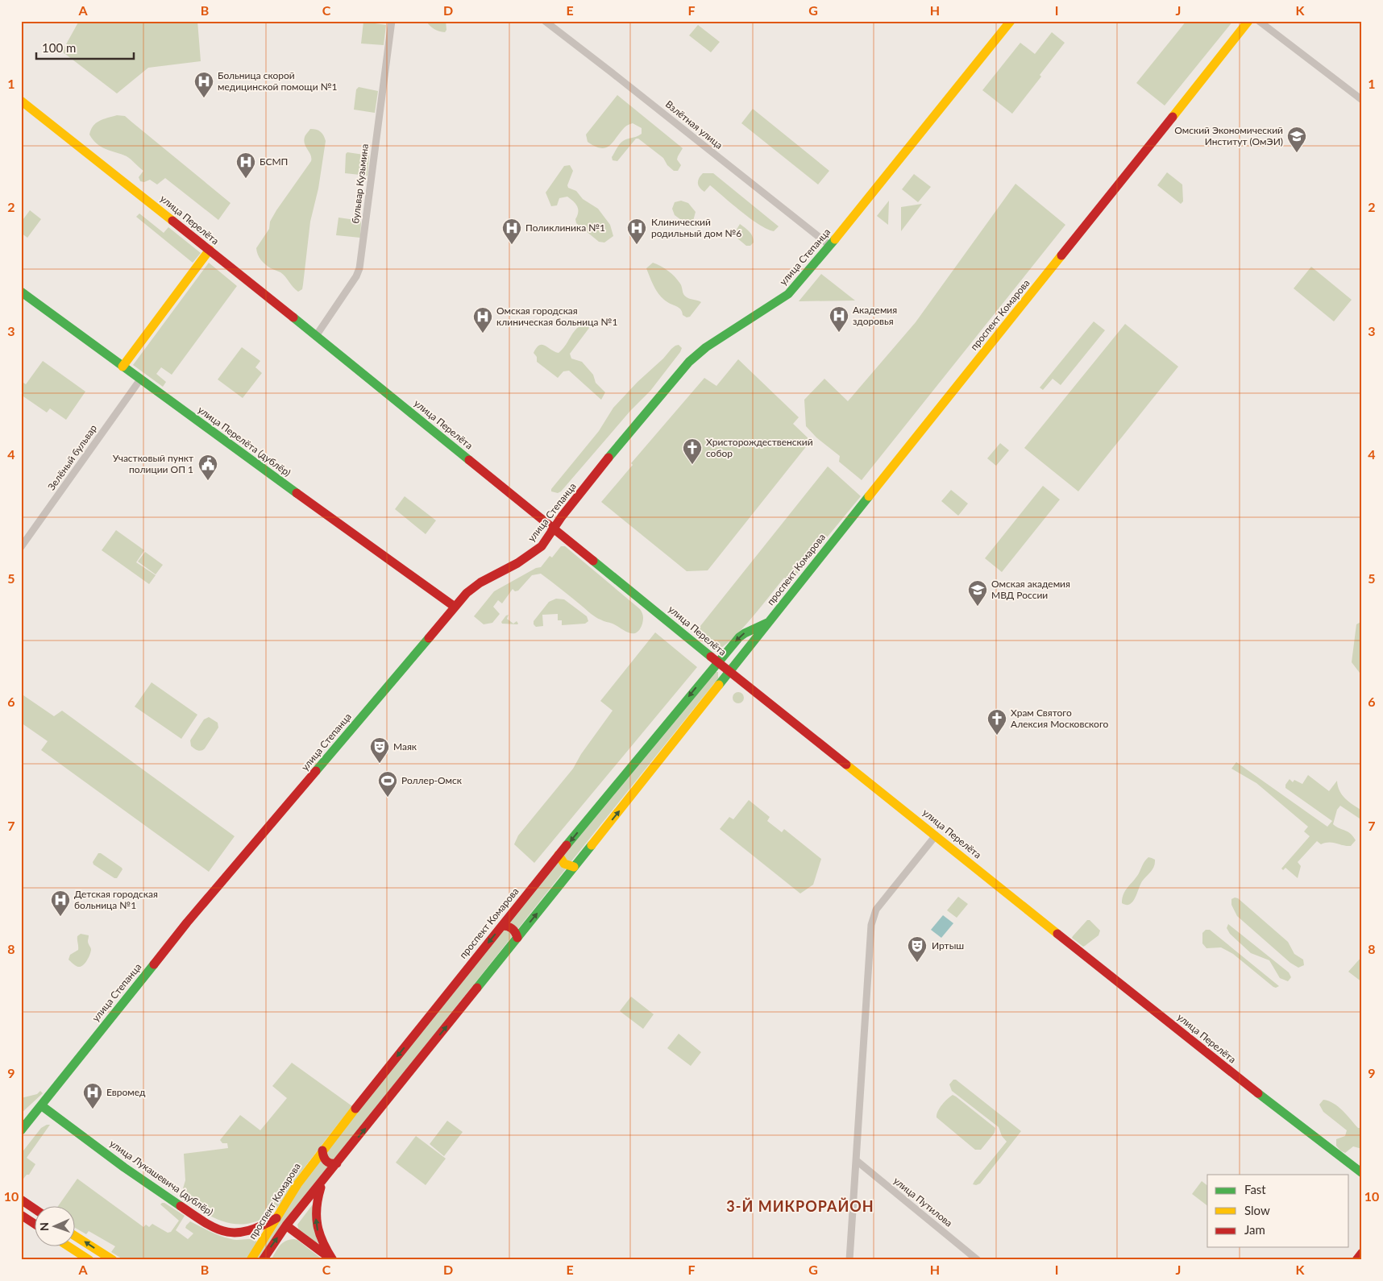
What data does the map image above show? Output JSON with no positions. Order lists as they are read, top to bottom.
{
  "streets": {
    "main road": [
      "улица Перелёта",
      "улица Степанца",
      "проспект Комарова",
      "улица Перелёта (дублёр)",
      "улица Лукашевича (дублёр)"
    ],
    "street": [
      "Взлётная улица",
      "бульвар Кузьмина",
      "Зелёный бульвар",
      "улица Путилова"
    ]
  },
  "crossings": [
    ["Взлётная улица", "улица Степанца"],
    ["бульвар Кузьмина", "улица Перелёта"],
    ["улица Перелёта", "улица Степанца"],
    ["улица Перелёта", "проспект Комарова"],
    ["улица Степанца", "улица Перелёта (дублёр)"],
    ["улица Степанца", "улица Лукашевича (дублёр)"],
    ["проспект Комарова", "улица Лукашевича (дублёр)"],
    ["улица Перелёта (дублёр)", "Зелёный бульвар"]
  ],
  "districts": ["3-Й МИКРОРАЙОН"],
  "places": {
    "hospital": [
      "Больница скорой медицинской помощи №1",
      "БСМП",
      "Поликлиника №1",
      "Клинический родильный дом №6",
      "Академия здоровья",
      "Омская городская клиническая больница №1",
      "Детская городская больница №1",
      "Евромед"
    ],
    "school or university": ["Омский Экономический Институт (ОмЭИ)", "Омская академия МВД России"],
    "church": ["Христорождественский собор", "Храм Святого Алексия Московского"],
    "public building": ["Участковый пункт полиции ОП 1"],
    "theatre": ["Маяк", "Иртыш"],
    "sports": ["Роллер-Омск"]
  },
  "legend": ["Fast", "Slow", "Jam"],
  "scale_bar": "100 m",
  "north": "left",
  "grid": {
    "columns": [
      "A",
      "B",
      "C",
      "D",
      "E",
      "F",
      "G",
      "H",
      "I",
      "J",
      "K"
    ],
    "rows": [
      "1",
      "2",
      "3",
      "4",
      "5",
      "6",
      "7",
      "8",
      "9",
      "10"
    ]
  }
}
